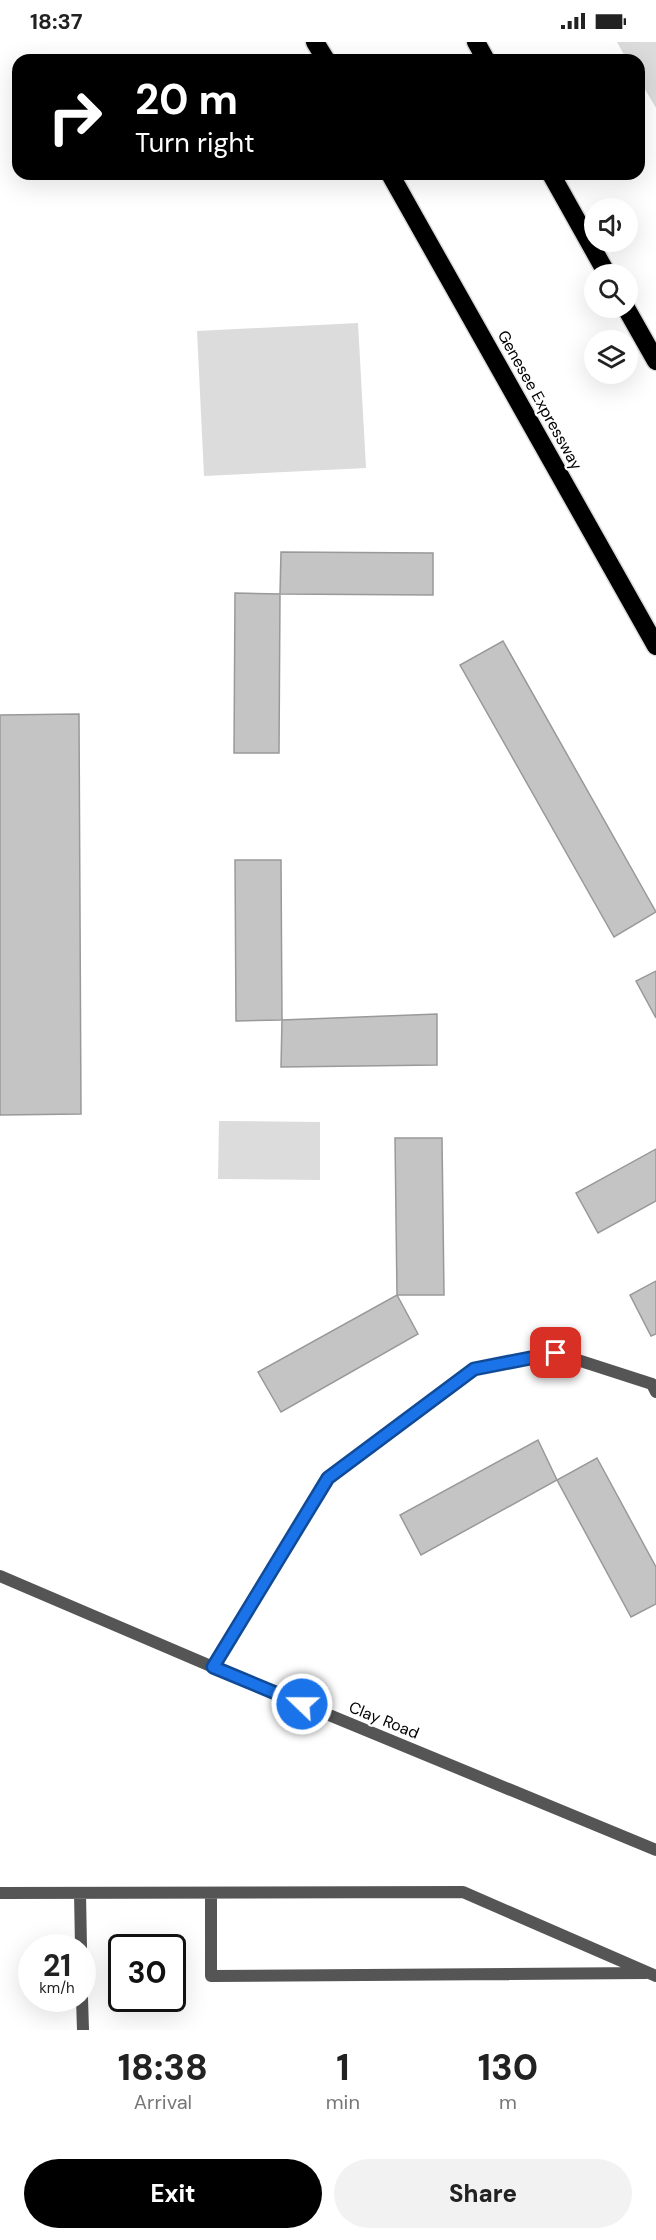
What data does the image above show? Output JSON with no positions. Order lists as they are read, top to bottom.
{
  "streets": {
    "highway": ["Genesee Expressway"],
    "street": ["Clay Road"]
  },
  "page": {
    "status": "18:37",
    "turn": ["20 m", "Turn right"],
    "speed": "21 km/h",
    "limit": "30",
    "eta": [
      "18:38",
      "Arrival",
      "1",
      "min",
      "130",
      "m"
    ],
    "buttons": ["Exit", "Share"]
  }
}
